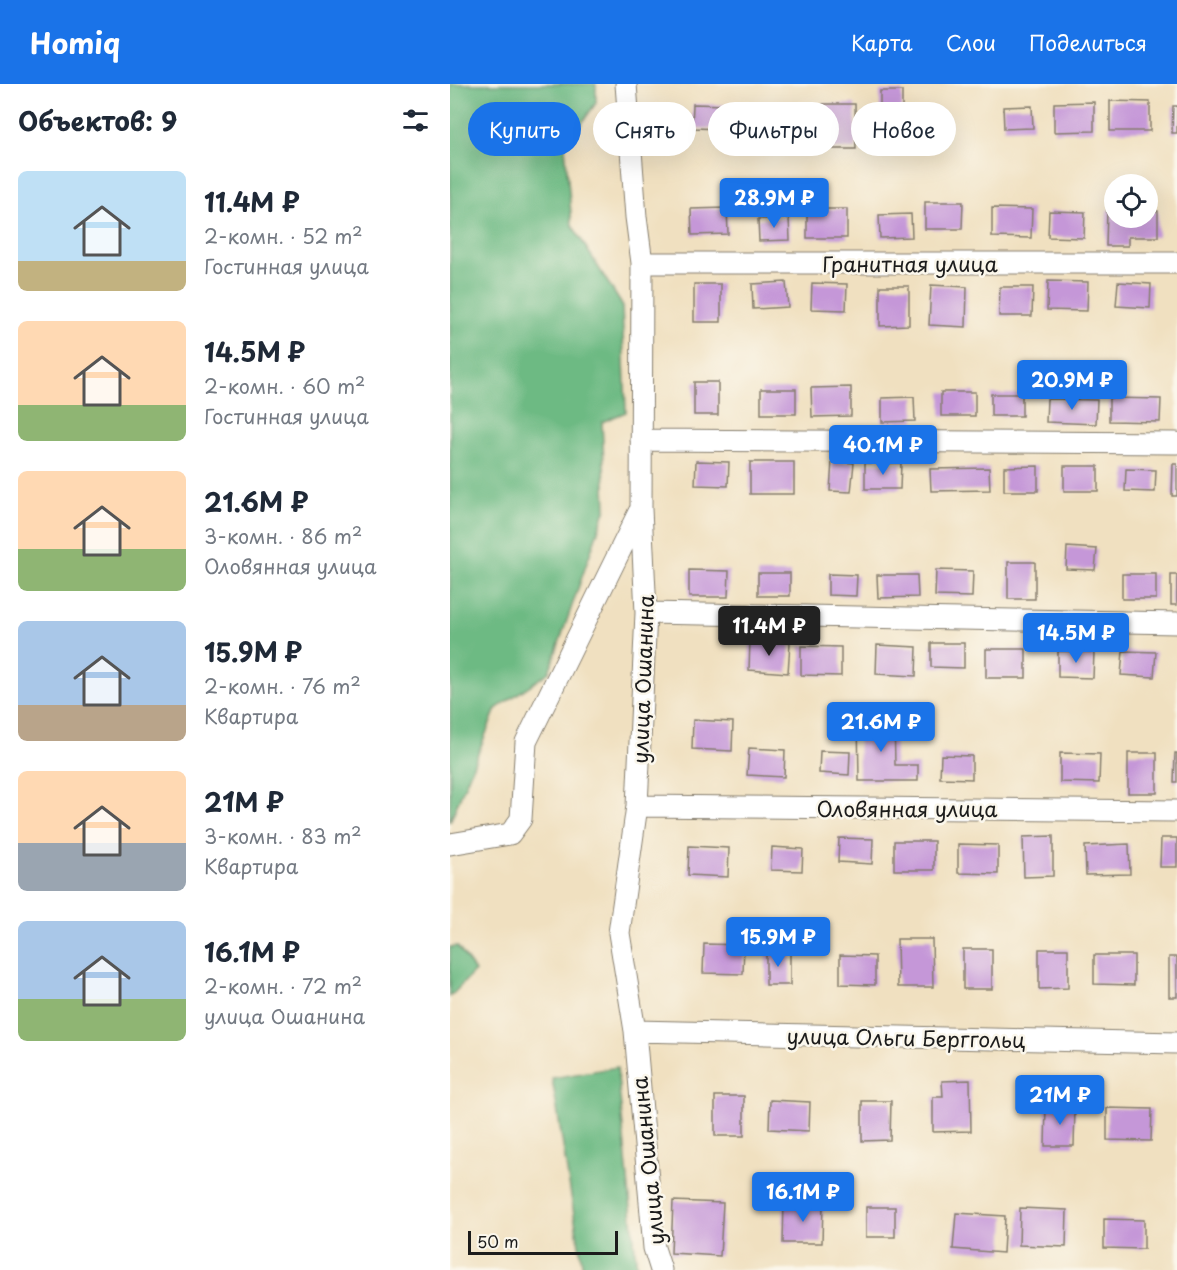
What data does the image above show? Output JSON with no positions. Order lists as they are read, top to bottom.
{
  "streets": {
    "street": [
      "Гранитная улица",
      "улица Ошанина",
      "Оловянная улица",
      "улица Ольги Берггольц"
    ]
  },
  "crossings": [
    ["Гранитная улица", "улица Ошанина"],
    ["улица Ошанина", "Оловянная улица"],
    ["улица Ошанина", "улица Ольги Берггольц"]
  ],
  "scale_bar": "50 m",
  "page": {
    "header": "Homiq",
    "nav": ["Карта", "Слои", "Поделиться"],
    "heading": "Объектов: 9",
    "chip": [
      "Купить",
      "Снять",
      "Фильтры",
      "Новое"
    ],
    "list": [
      {
        "name": "11.4M ₽",
        "note": "2-комн. · 52 m² · Гостинная улица"
      },
      {
        "name": "14.5M ₽",
        "note": "2-комн. · 60 m² · Гостинная улица"
      },
      {
        "name": "21.6M ₽",
        "note": "3-комн. · 86 m² · Оловянная улица"
      },
      {
        "name": "15.9M ₽",
        "note": "2-комн. · 76 m² · Квартира"
      },
      {
        "name": "21M ₽",
        "note": "3-комн. · 83 m² · Квартира"
      },
      {
        "name": "16.1M ₽",
        "note": "2-комн. · 72 m² · улица Ошанина"
      }
    ],
    "price": [
      "28.9M ₽",
      "20.9M ₽",
      "40.1M ₽",
      "11.4M ₽",
      "14.5M ₽",
      "21.6M ₽",
      "15.9M ₽",
      "21M ₽",
      "16.1M ₽"
    ],
    "scale": "50 m"
  }
}
